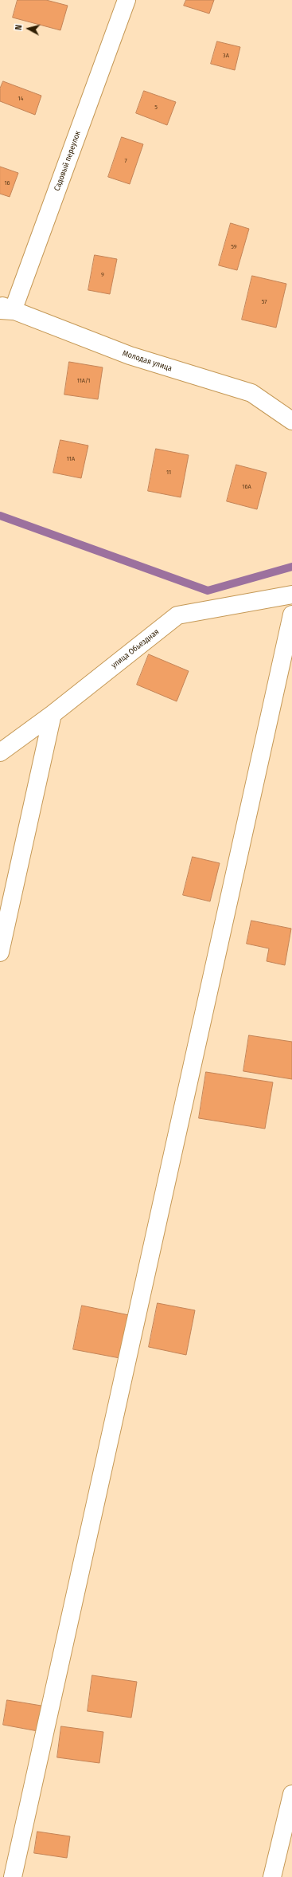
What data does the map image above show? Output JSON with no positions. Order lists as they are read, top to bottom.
{
  "streets": {
    "street": ["Садовый переулок", "Молодая улица", "улица Обьездная"]
  },
  "crossings": [
    ["Садовый переулок", "Молодая улица"]
  ],
  "house_numbers": [
    "3А",
    "14",
    "5",
    "7",
    "16",
    "59",
    "9",
    "57",
    "11А/1",
    "11А",
    "11",
    "16А"
  ],
  "north": "left"
}
